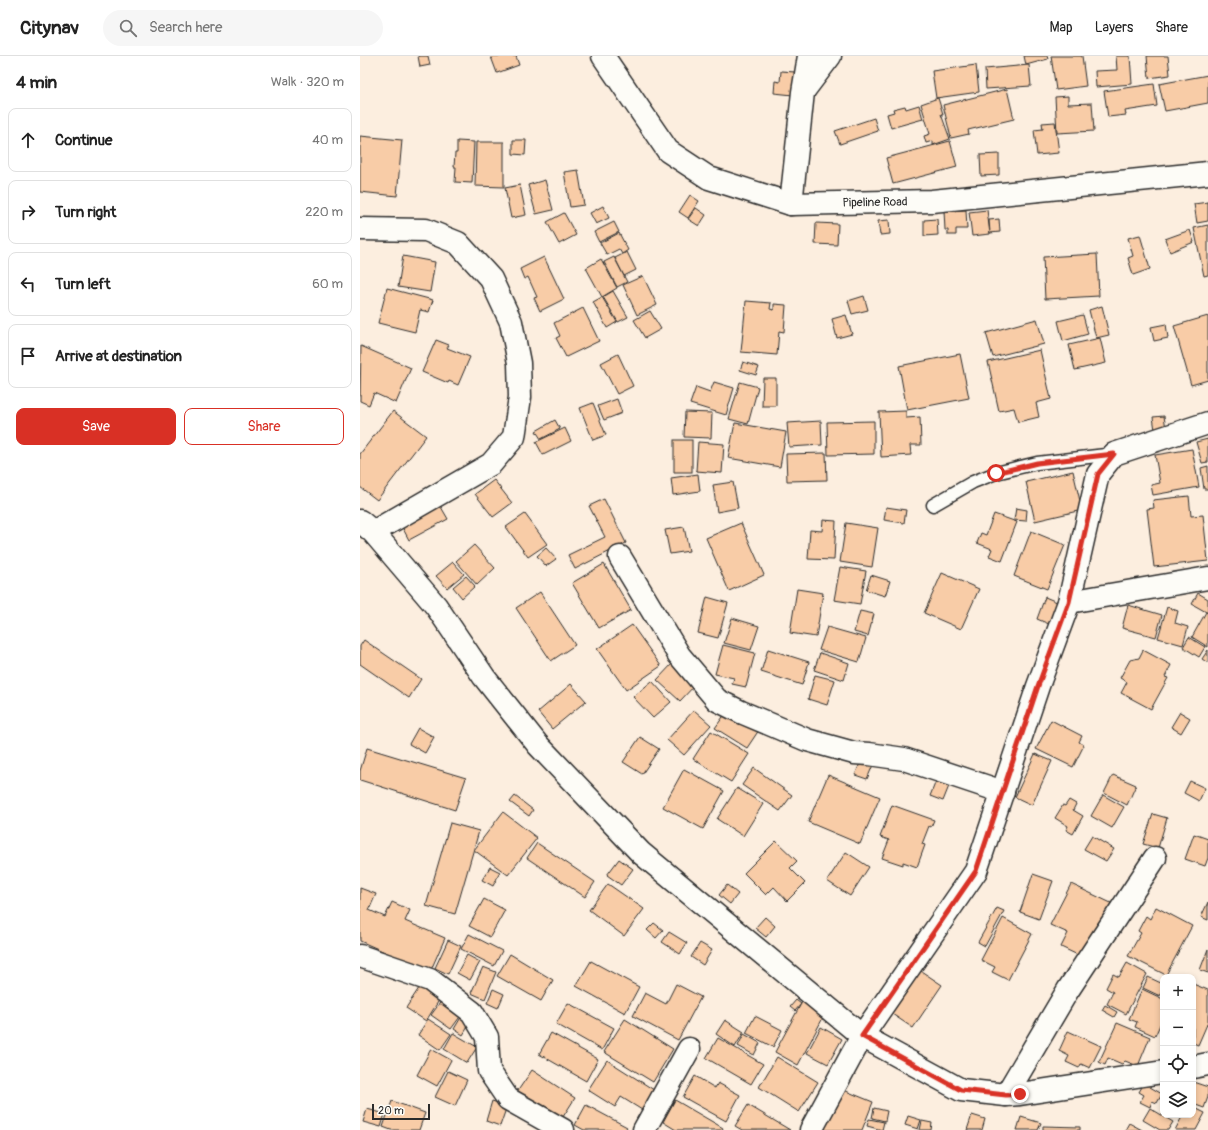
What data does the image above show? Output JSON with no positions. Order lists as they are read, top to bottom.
{
  "streets": {
    "street": ["Pipeline Road"]
  },
  "scale_bar": "20 m",
  "page": {
    "header": "Citynav",
    "search": "Search here",
    "nav": ["Map", "Layers", "Share"],
    "heading": ["4 min", "Walk · 320 m"],
    "list": [
      ["Continue", "40 m"],
      ["Turn right", "220 m"],
      ["Turn left", "60 m"],
      "Arrive at destination"
    ],
    "buttons": ["Save", "Share"],
    "map_buttons": ["+", "−"],
    "scale": "20 m"
  }
}
